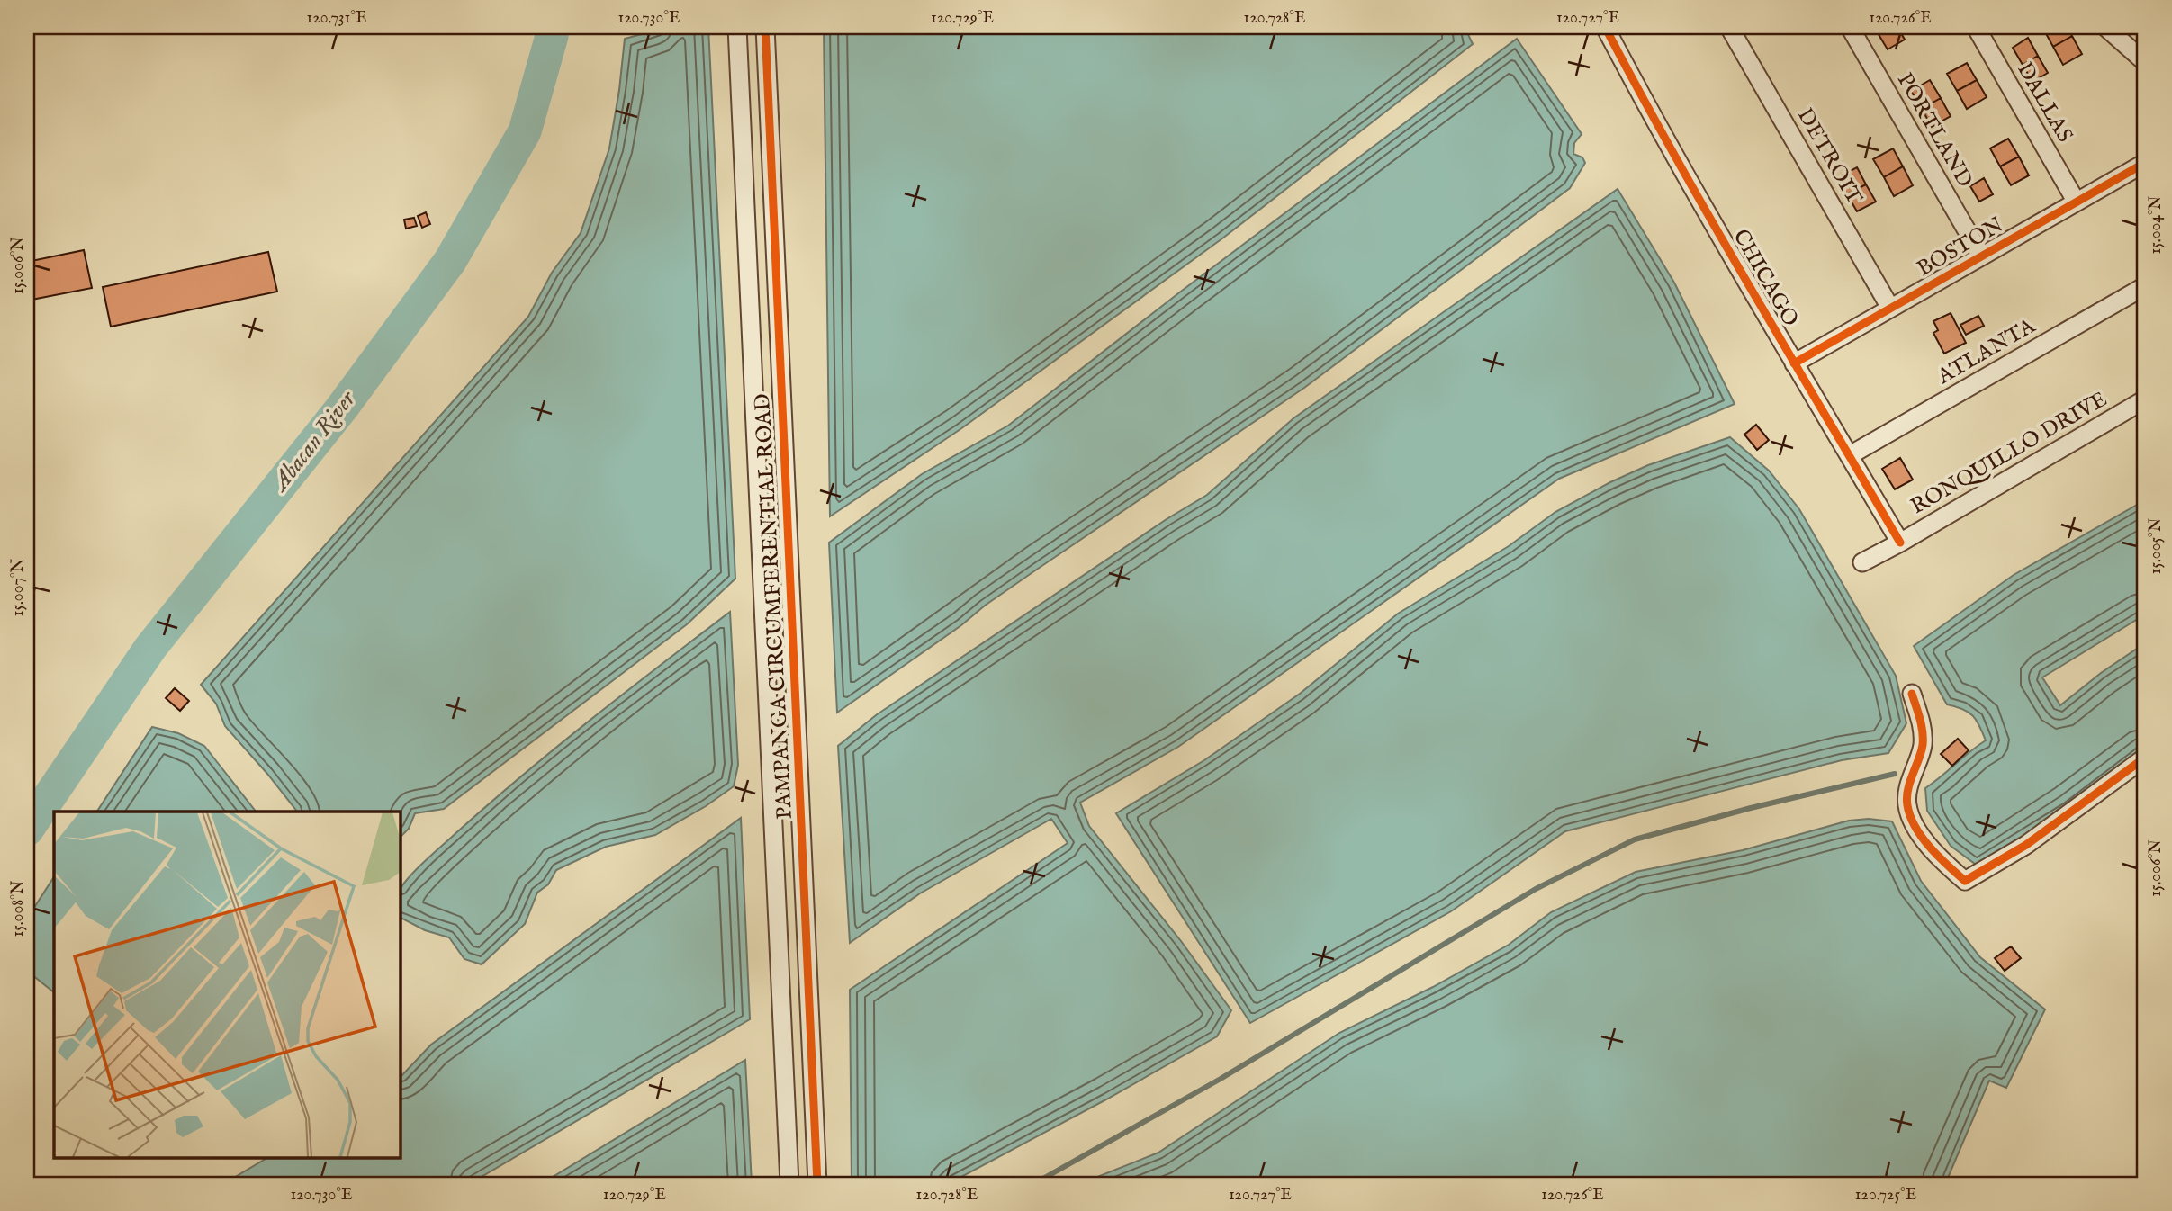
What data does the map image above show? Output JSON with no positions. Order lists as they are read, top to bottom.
{
  "streets": {
    "street": [
      "DALLAS",
      "PORTLAND",
      "DETROIT",
      "BOSTON",
      "CHICAGO",
      "ATLANTA",
      "RONQUILLO DRIVE",
      "PAMPANGA CIRCUMFERENTIAL ROAD"
    ]
  },
  "crossings": [
    ["DALLAS", "BOSTON"],
    ["PORTLAND", "BOSTON"],
    ["DETROIT", "BOSTON"],
    ["BOSTON", "CHICAGO"],
    ["CHICAGO", "ATLANTA"],
    ["CHICAGO", "RONQUILLO DRIVE"]
  ],
  "water": ["Abacan River"],
  "coordinates": [
    "120.731°E",
    "120.730°E",
    "120.729°E",
    "120.728°E",
    "120.727°E",
    "120.726°E",
    "15.004°N",
    "15.006°N",
    "15.005°N",
    "15.007°N",
    "15.008°N",
    "120.725°E"
  ]
}
